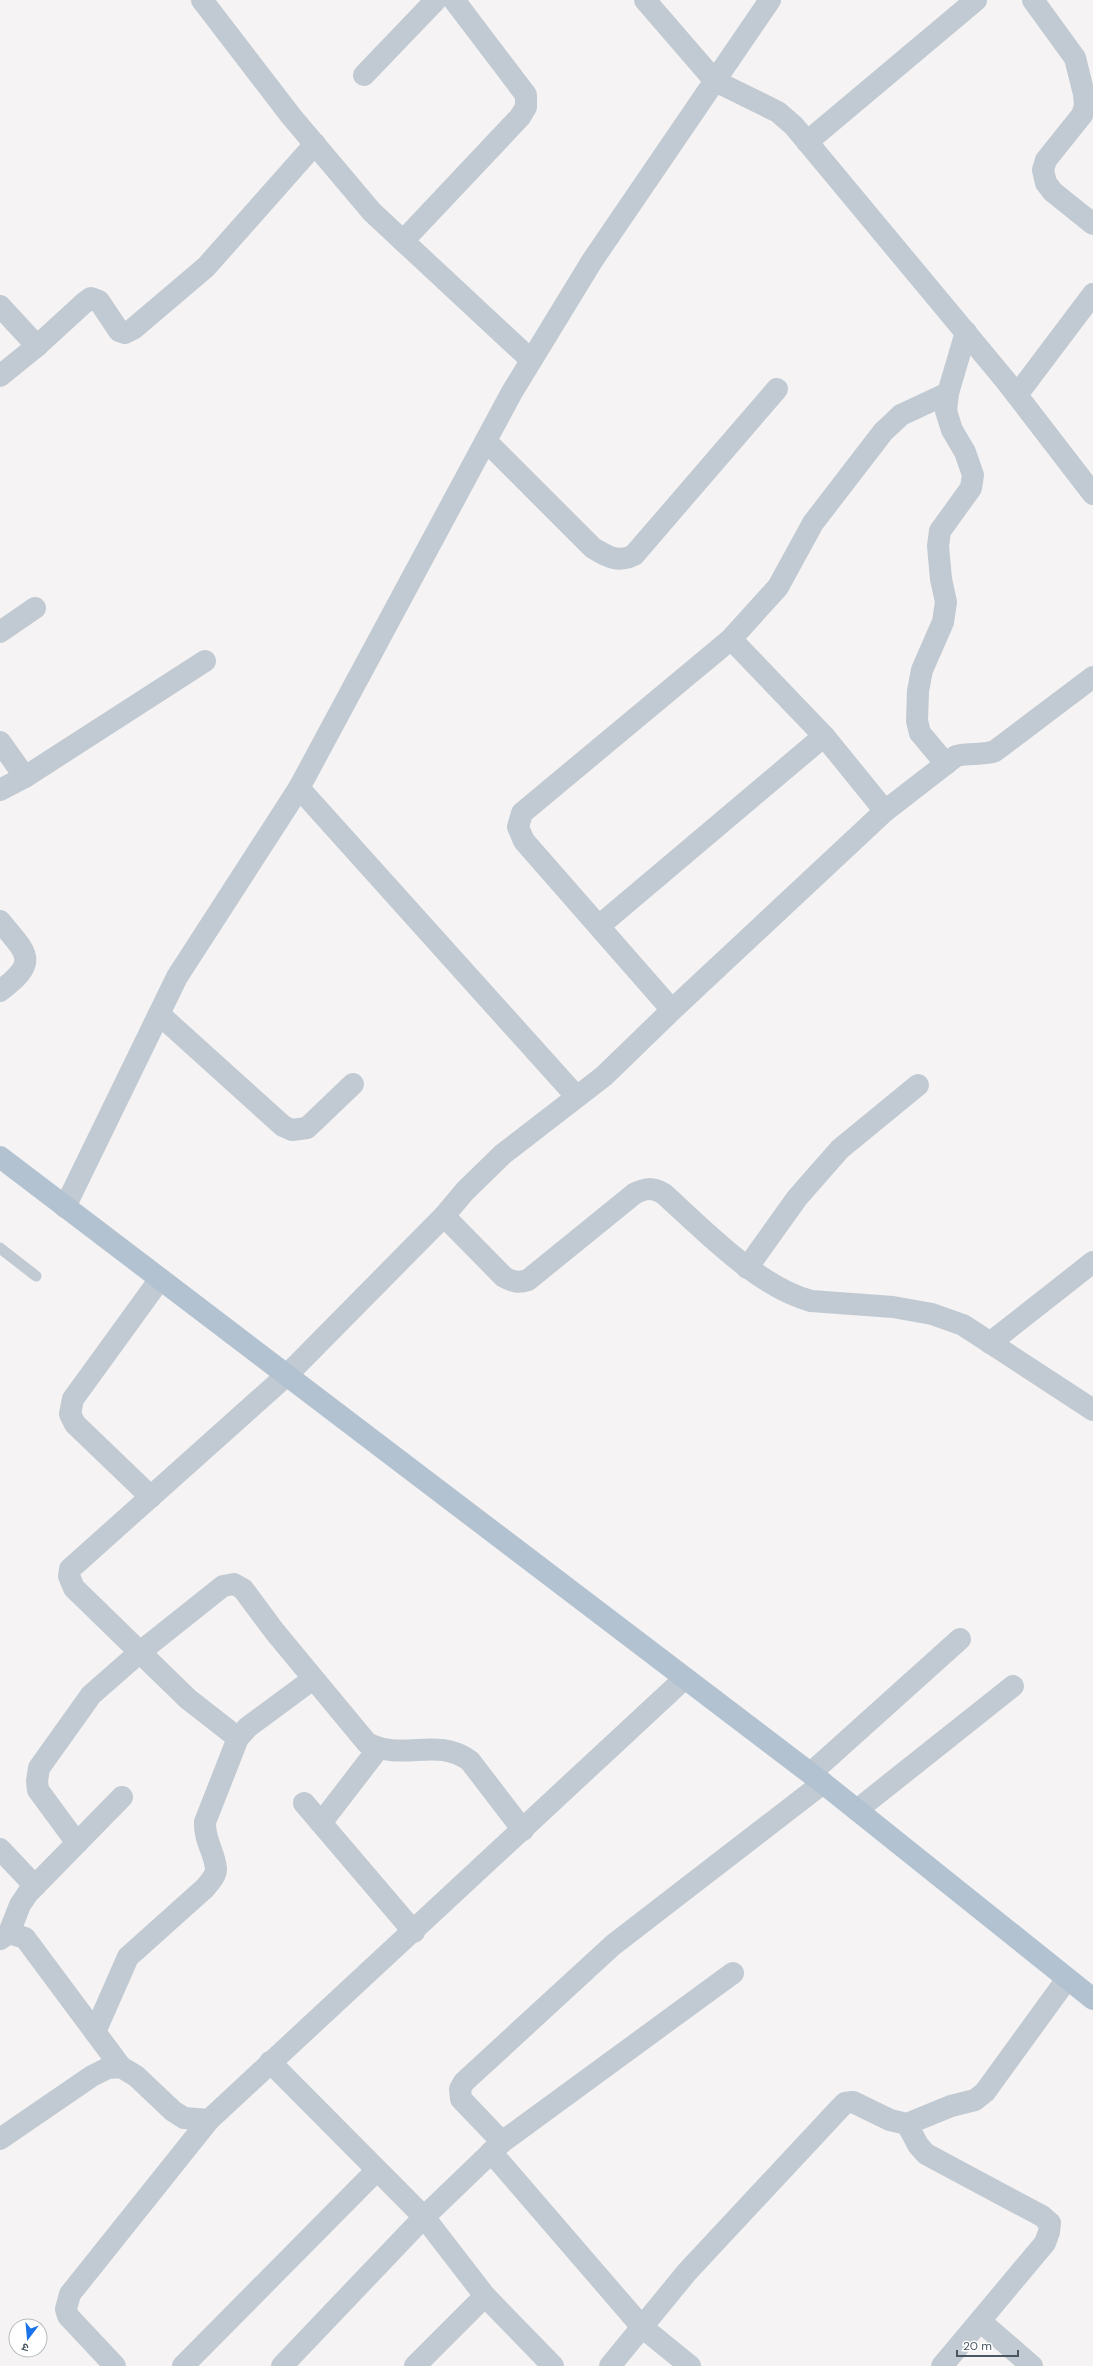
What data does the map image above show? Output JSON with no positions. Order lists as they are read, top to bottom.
{
  "scale_bar": "20 m",
  "north": "bottom"
}
